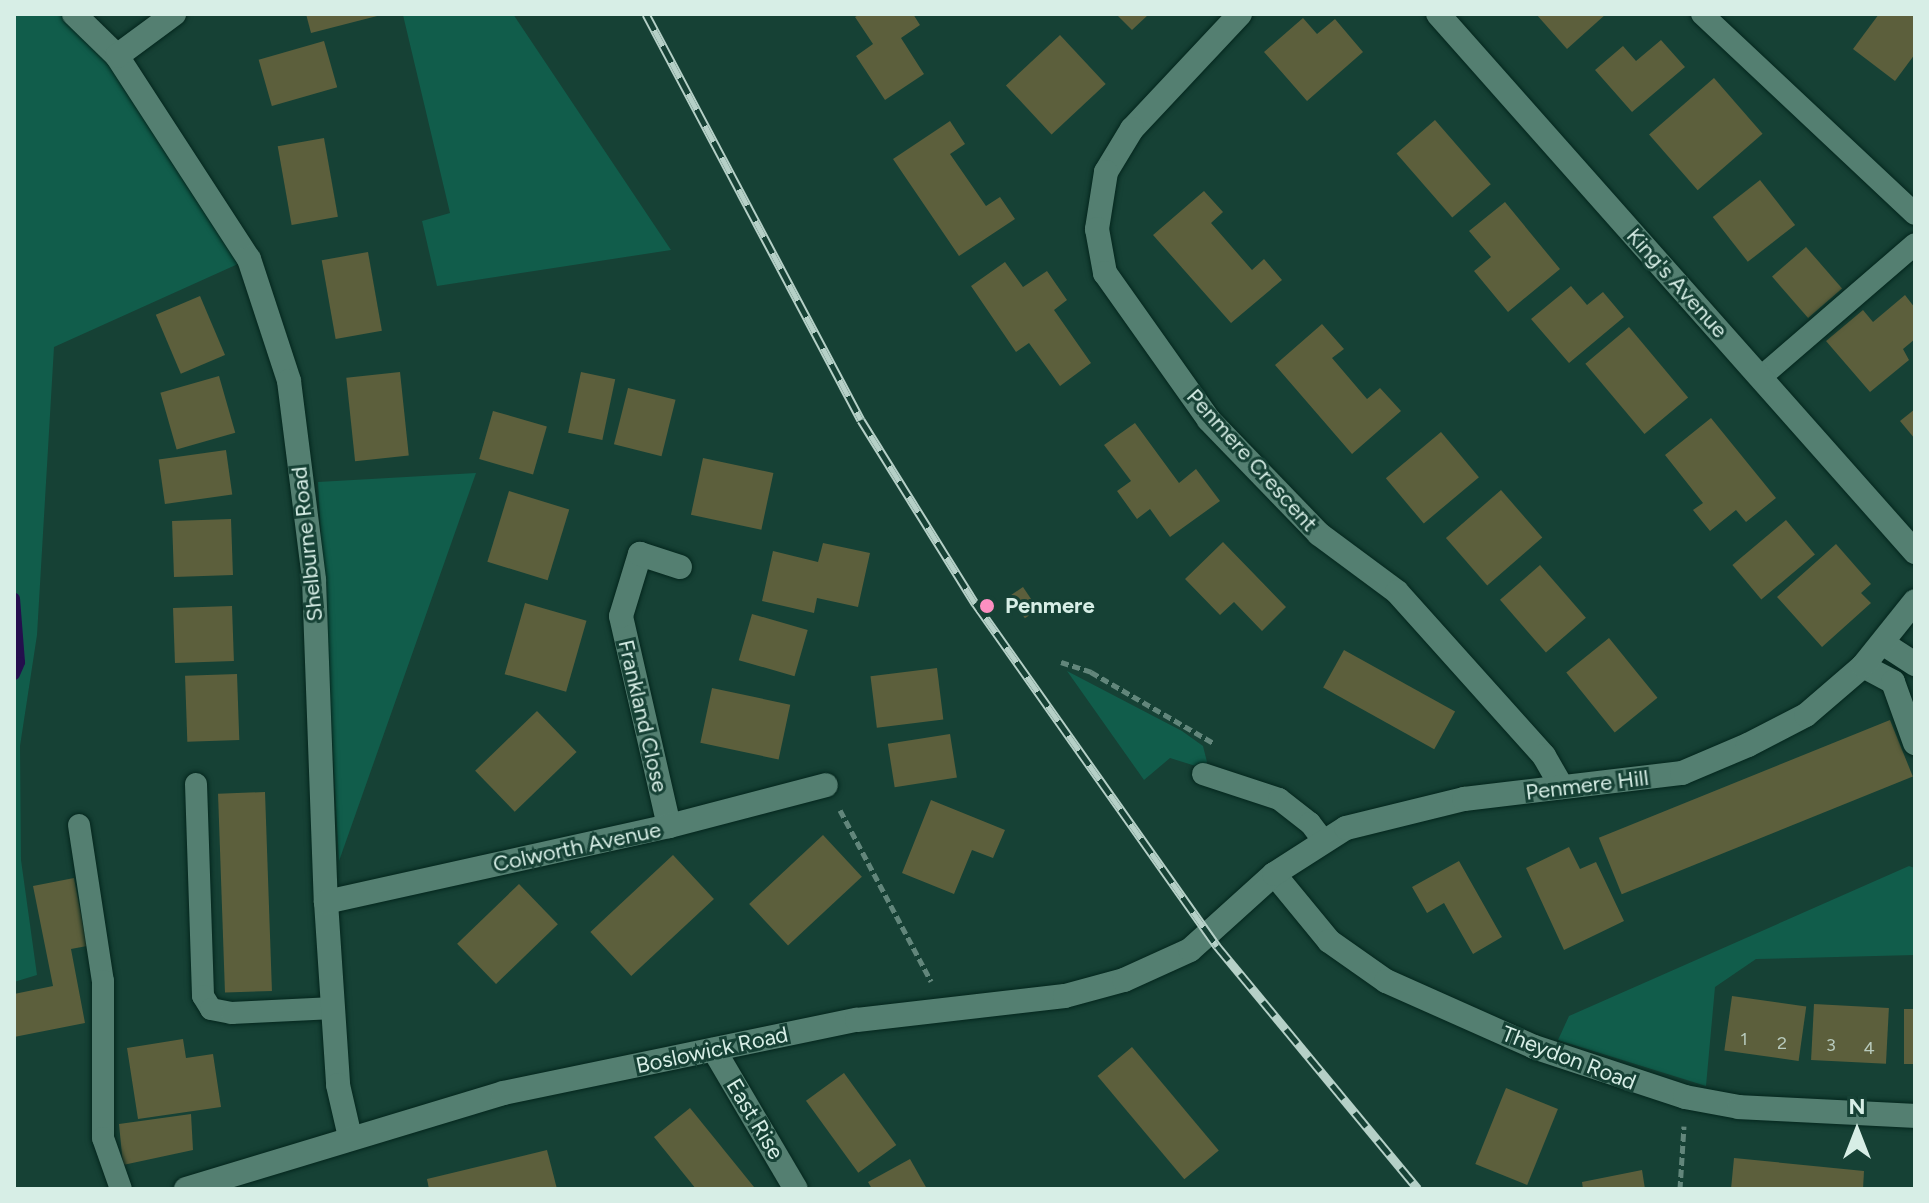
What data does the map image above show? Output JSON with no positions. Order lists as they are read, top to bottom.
{
  "streets": {
    "street": [
      "King's Avenue",
      "Penmere Crescent",
      "Shelburne Road",
      "Frankland Close",
      "Penmere Hill",
      "Colworth Avenue",
      "Boslowick Road",
      "Theydon Road",
      "East Rise"
    ]
  },
  "crossings": [
    ["Penmere Crescent", "Penmere Hill"],
    ["Shelburne Road", "Colworth Avenue"],
    ["Shelburne Road", "Boslowick Road"],
    ["Frankland Close", "Colworth Avenue"],
    ["Penmere Hill", "Boslowick Road"],
    ["Penmere Hill", "Theydon Road"],
    ["Boslowick Road", "East Rise"]
  ],
  "places": ["Penmere"],
  "house_numbers": [
    "1",
    "2",
    "3",
    "4"
  ],
  "north": "top"
}
